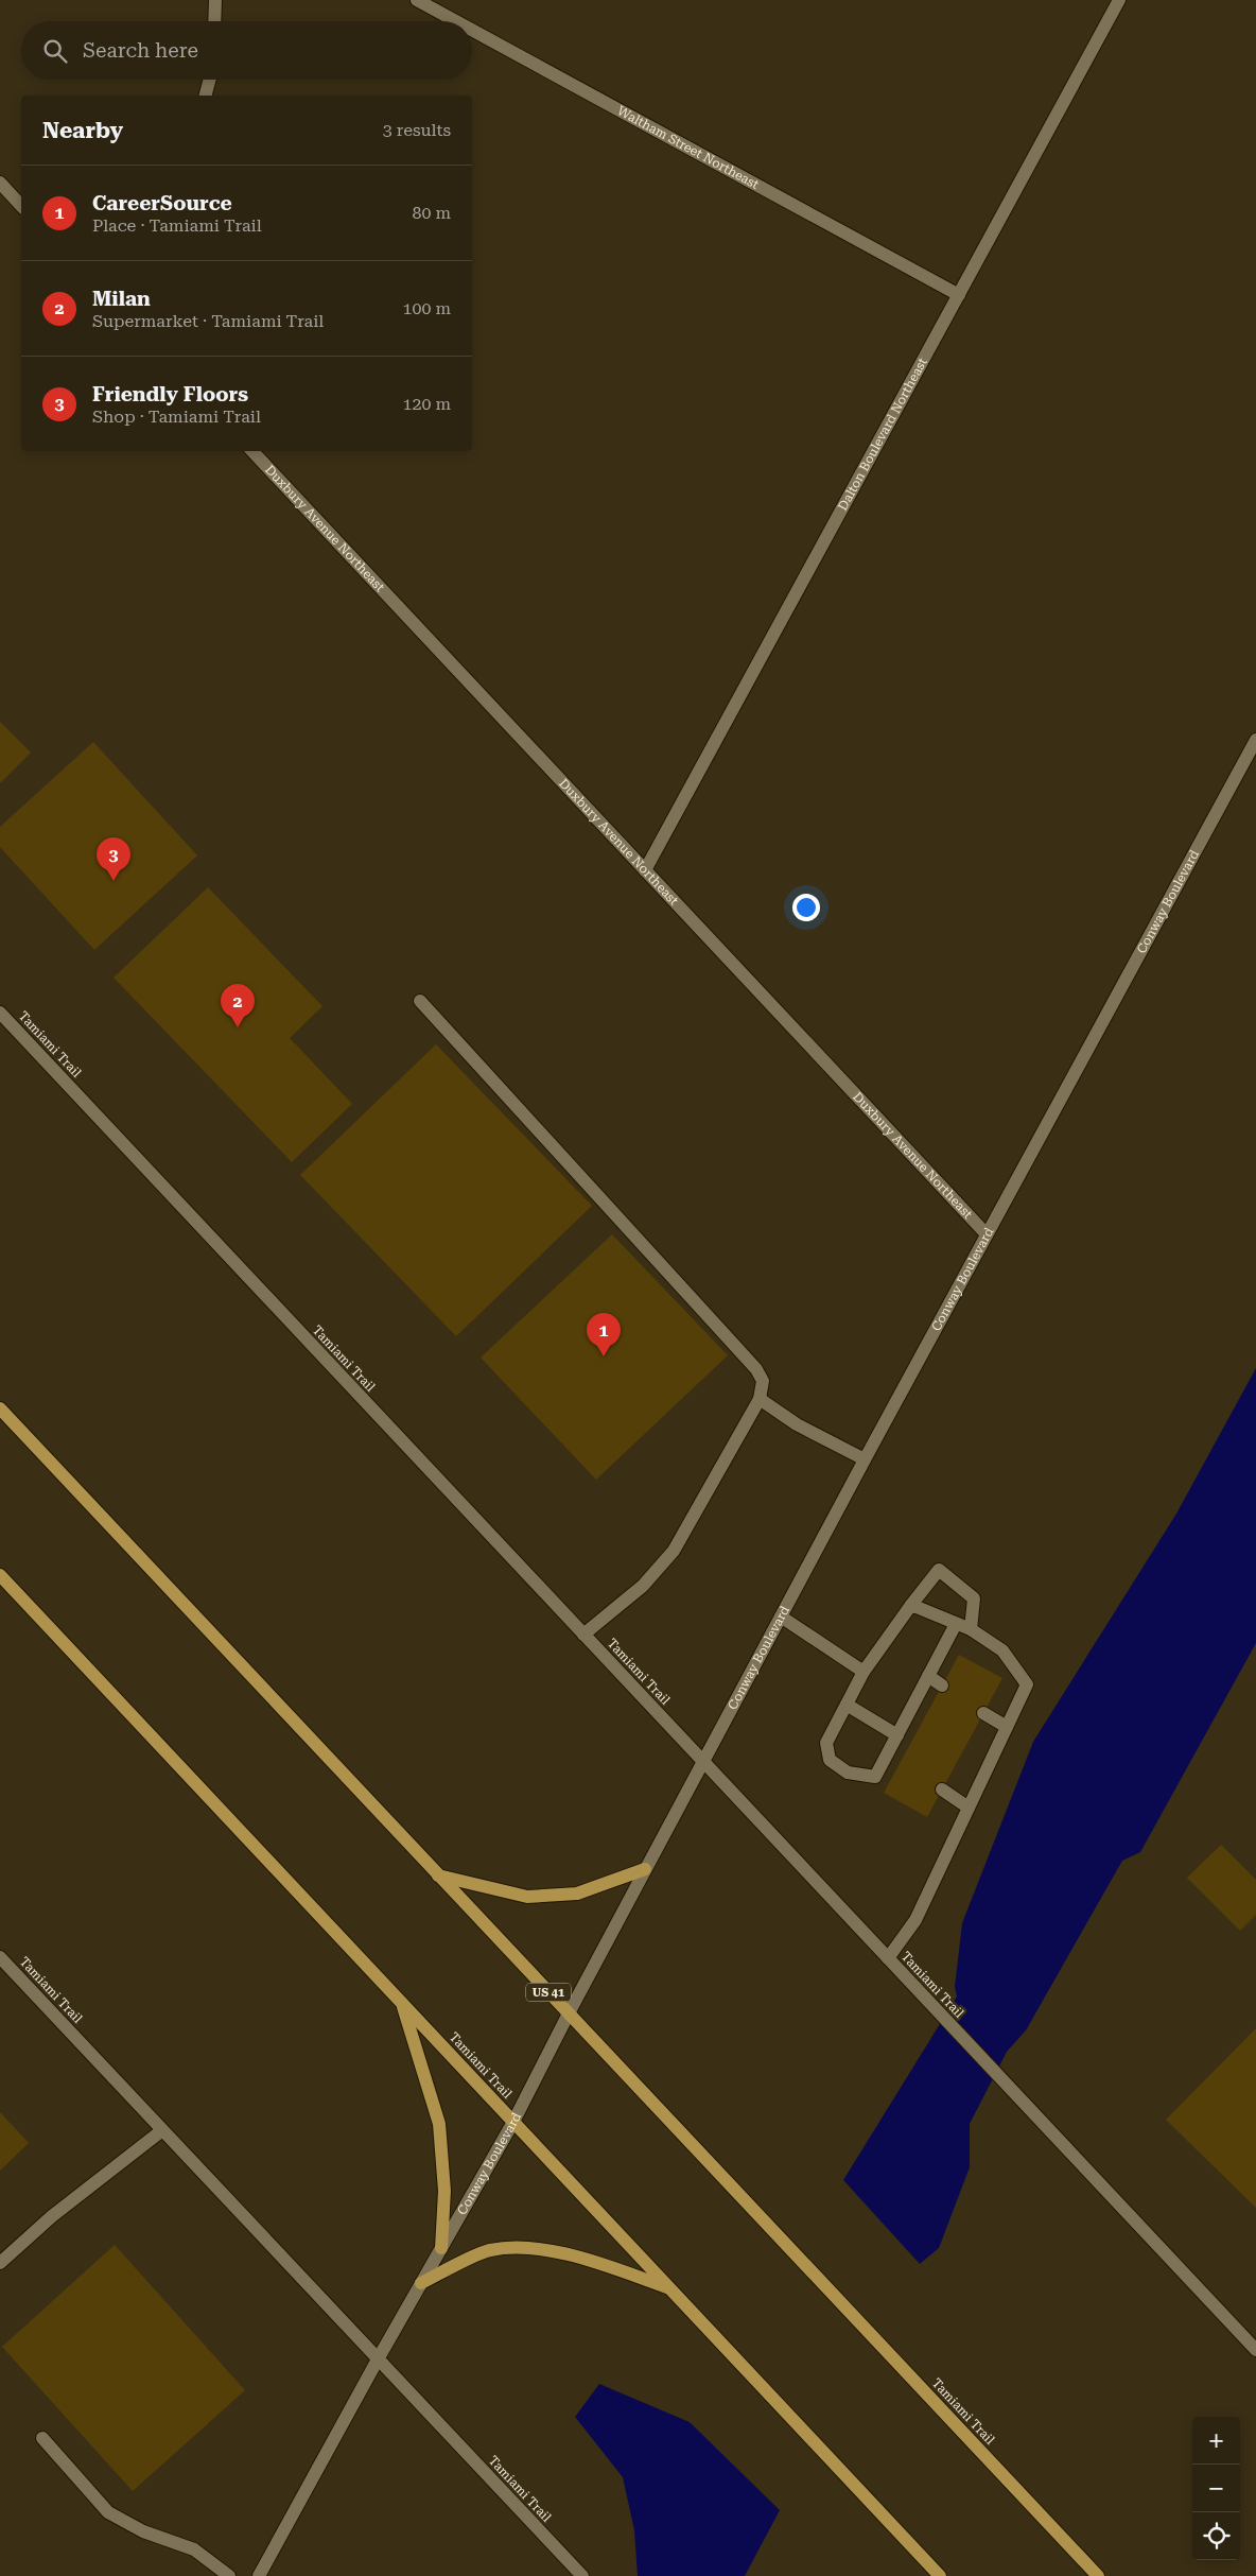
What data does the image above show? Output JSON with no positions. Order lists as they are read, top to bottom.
{
  "streets": {
    "main road": ["Tamiami Trail", "US 41"],
    "street": [
      "Waltham Street Northeast",
      "Dalton Boulevard Northeast",
      "Duxbury Avenue Northeast",
      "Conway Boulevard"
    ]
  },
  "crossings": [
    ["Waltham Street Northeast", "Dalton Boulevard Northeast"],
    ["Dalton Boulevard Northeast", "Duxbury Avenue Northeast"],
    ["Duxbury Avenue Northeast", "Conway Boulevard"],
    ["Conway Boulevard", "Tamiami Trail"]
  ],
  "page": {
    "search": "Search here",
    "heading": ["Nearby", "3 results"],
    "list": [
      {
        "mark": "1",
        "name": "CareerSource",
        "note": "Place · Tamiami Trail",
        "value": "80 m"
      },
      {
        "mark": "2",
        "name": "Milan",
        "note": "Supermarket · Tamiami Trail",
        "value": "100 m"
      },
      {
        "mark": "3",
        "name": "Friendly Floors",
        "note": "Shop · Tamiami Trail",
        "value": "120 m"
      }
    ],
    "pins": ["3", "2", "1"],
    "map_buttons": ["+", "−"]
  }
}
